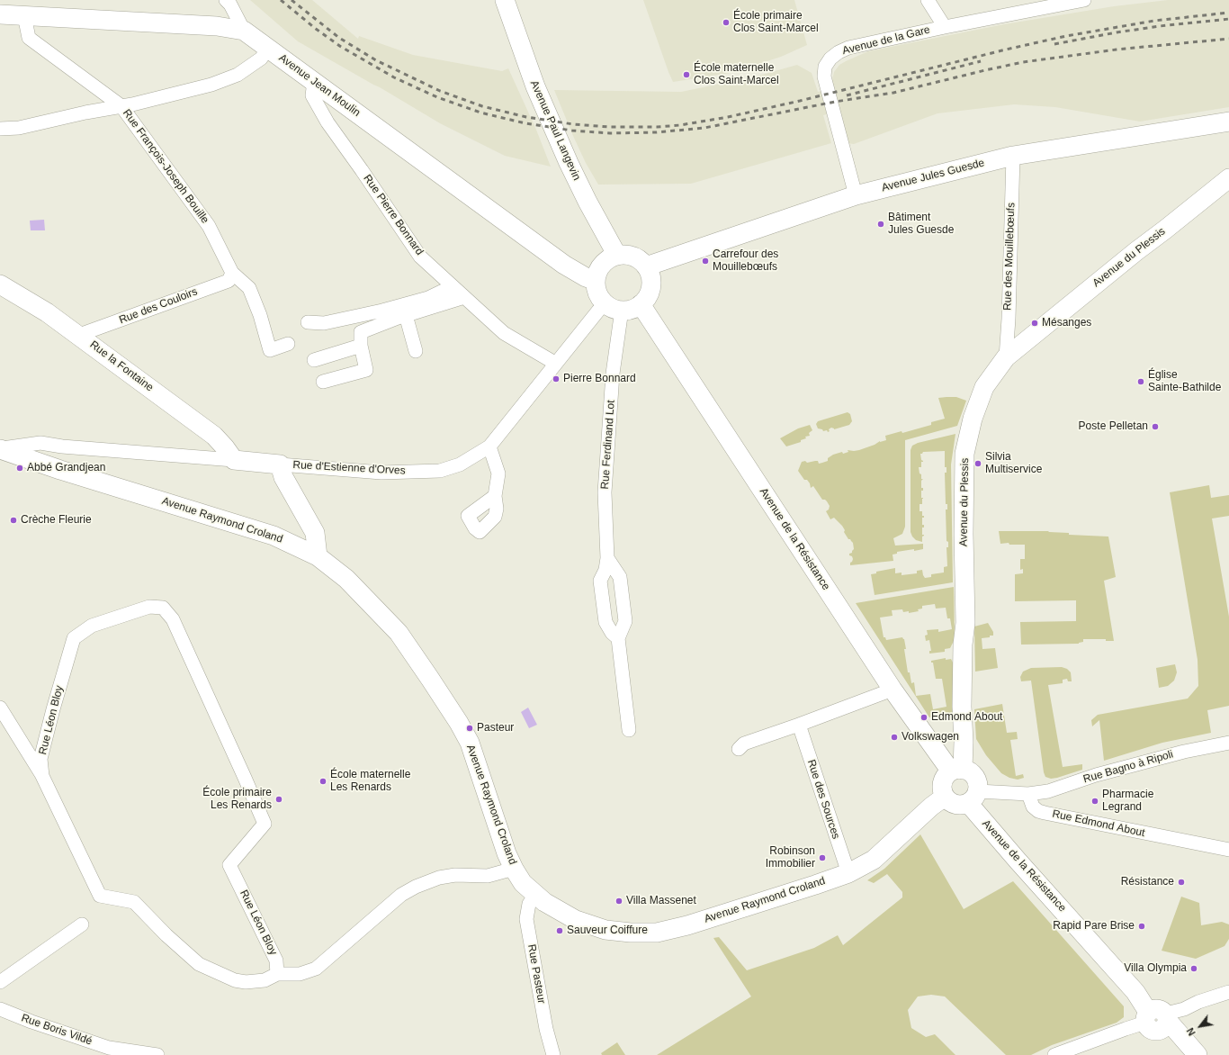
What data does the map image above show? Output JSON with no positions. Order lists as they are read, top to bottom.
{
  "streets": {
    "main road": [
      "Avenue Jean Moulin",
      "Avenue Paul Langevin",
      "Avenue Jules Guesde",
      "Avenue du Plessis",
      "Rue la Fontaine",
      "Rue d'Estienne d'Orves",
      "Avenue Raymond Croland",
      "Avenue de la Résistance"
    ],
    "street": [
      "Avenue de la Gare",
      "Rue François-Joseph Bouille",
      "Rue Pierre Bonnard",
      "Rue des Mouillebœufs",
      "Rue des Couloirs",
      "Rue Ferdinand Lot",
      "Rue Léon Bloy",
      "Rue Bagno à Ripoli",
      "Rue des Sources",
      "Rue Edmond About",
      "Rue Pasteur",
      "Rue Boris Vildé"
    ]
  },
  "crossings": [
    ["Avenue de la Gare", "Avenue Jules Guesde"],
    ["Avenue Jean Moulin", "Avenue Paul Langevin"],
    ["Avenue Jean Moulin", "Rue François-Joseph Bouille"],
    ["Avenue Jean Moulin", "Avenue Jules Guesde"],
    ["Avenue Jean Moulin", "Rue Pierre Bonnard"],
    ["Avenue Jean Moulin", "Rue Ferdinand Lot"],
    ["Avenue Jean Moulin", "Rue d'Estienne d'Orves"],
    ["Avenue Jean Moulin", "Avenue de la Résistance"],
    ["Avenue Paul Langevin", "Avenue Jules Guesde"],
    ["Avenue Paul Langevin", "Rue Ferdinand Lot"],
    ["Avenue Paul Langevin", "Rue d'Estienne d'Orves"],
    ["Avenue Paul Langevin", "Avenue de la Résistance"],
    ["Rue François-Joseph Bouille", "Rue des Couloirs"],
    ["Avenue Jules Guesde", "Rue des Mouillebœufs"],
    ["Avenue Jules Guesde", "Rue Ferdinand Lot"],
    ["Avenue Jules Guesde", "Rue d'Estienne d'Orves"],
    ["Avenue Jules Guesde", "Avenue de la Résistance"],
    ["Rue Pierre Bonnard", "Rue d'Estienne d'Orves"],
    ["Rue des Mouillebœufs", "Avenue du Plessis"],
    ["Avenue du Plessis", "Avenue Raymond Croland"],
    ["Avenue du Plessis", "Avenue de la Résistance"],
    ["Rue des Couloirs", "Rue la Fontaine"],
    ["Rue la Fontaine", "Rue d'Estienne d'Orves"],
    ["Rue Ferdinand Lot", "Rue d'Estienne d'Orves"],
    ["Rue Ferdinand Lot", "Avenue de la Résistance"],
    ["Rue d'Estienne d'Orves", "Avenue Raymond Croland"],
    ["Rue d'Estienne d'Orves", "Avenue de la Résistance"],
    ["Avenue Raymond Croland", "Avenue de la Résistance"],
    ["Avenue Raymond Croland", "Rue des Sources"],
    ["Avenue Raymond Croland", "Rue Pasteur"],
    ["Rue Bagno à Ripoli", "Rue Edmond About"]
  ],
  "places": [
    "École primaire Clos Saint-Marcel",
    "École maternelle Clos Saint-Marcel",
    "Bâtiment Jules Guesde",
    "Carrefour des Mouillebœufs",
    "Mésanges",
    "Pierre Bonnard",
    "Église Sainte-Bathilde",
    "Poste Pelletan",
    "Silvia Multiservice",
    "Abbé Grandjean",
    "Crèche Fleurie",
    "Edmond About",
    "Pasteur",
    "Volkswagen",
    "École maternelle Les Renards",
    "École primaire Les Renards",
    "Pharmacie Legrand",
    "Robinson Immobilier",
    "Résistance",
    "Villa Massenet",
    "Rapid Pare Brise",
    "Sauveur Coiffure",
    "Villa Olympia"
  ],
  "north": "bottom left"
}
